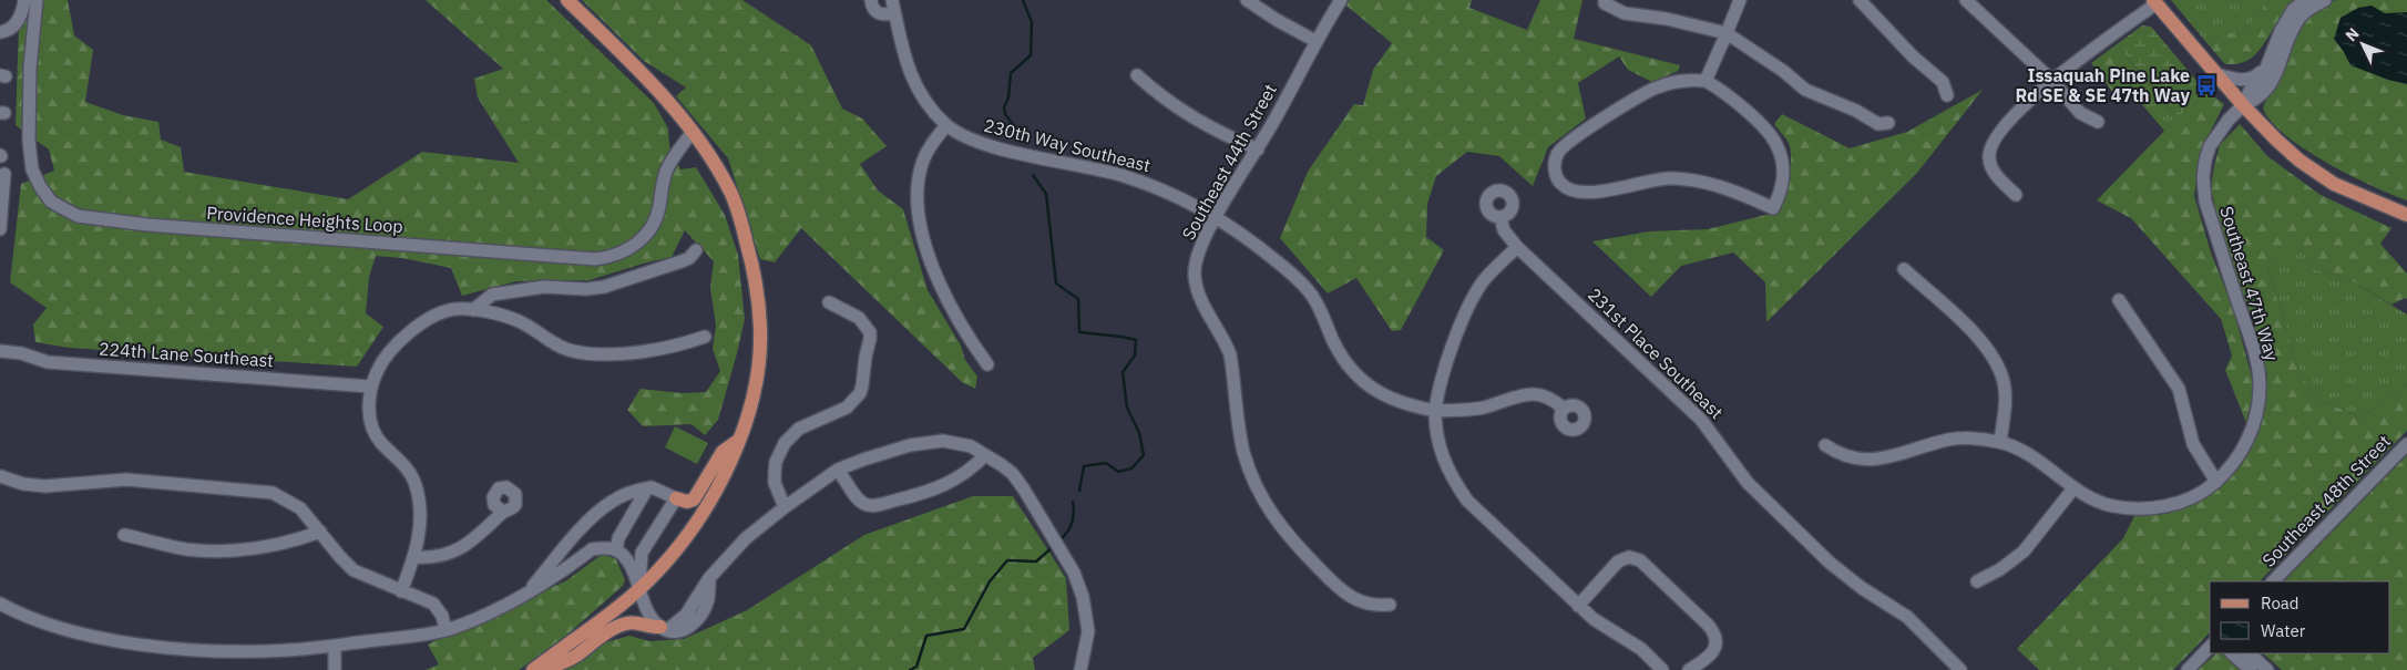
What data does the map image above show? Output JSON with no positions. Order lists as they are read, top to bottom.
{
  "streets": {
    "street": [
      "230th Way Southeast",
      "Southeast 44th Street",
      "Providence Heights Loop",
      "Southeast 47th Way",
      "231st Place Southeast",
      "224th Lane Southeast",
      "Southeast 48th Street"
    ]
  },
  "crossings": [
    ["230th Way Southeast", "Southeast 44th Street"]
  ],
  "places": {
    "bus stop": ["Issaquah Pine Lake Rd SE & SE 47th Way"]
  },
  "legend": ["Road", "Water"],
  "north": "top left"
}
